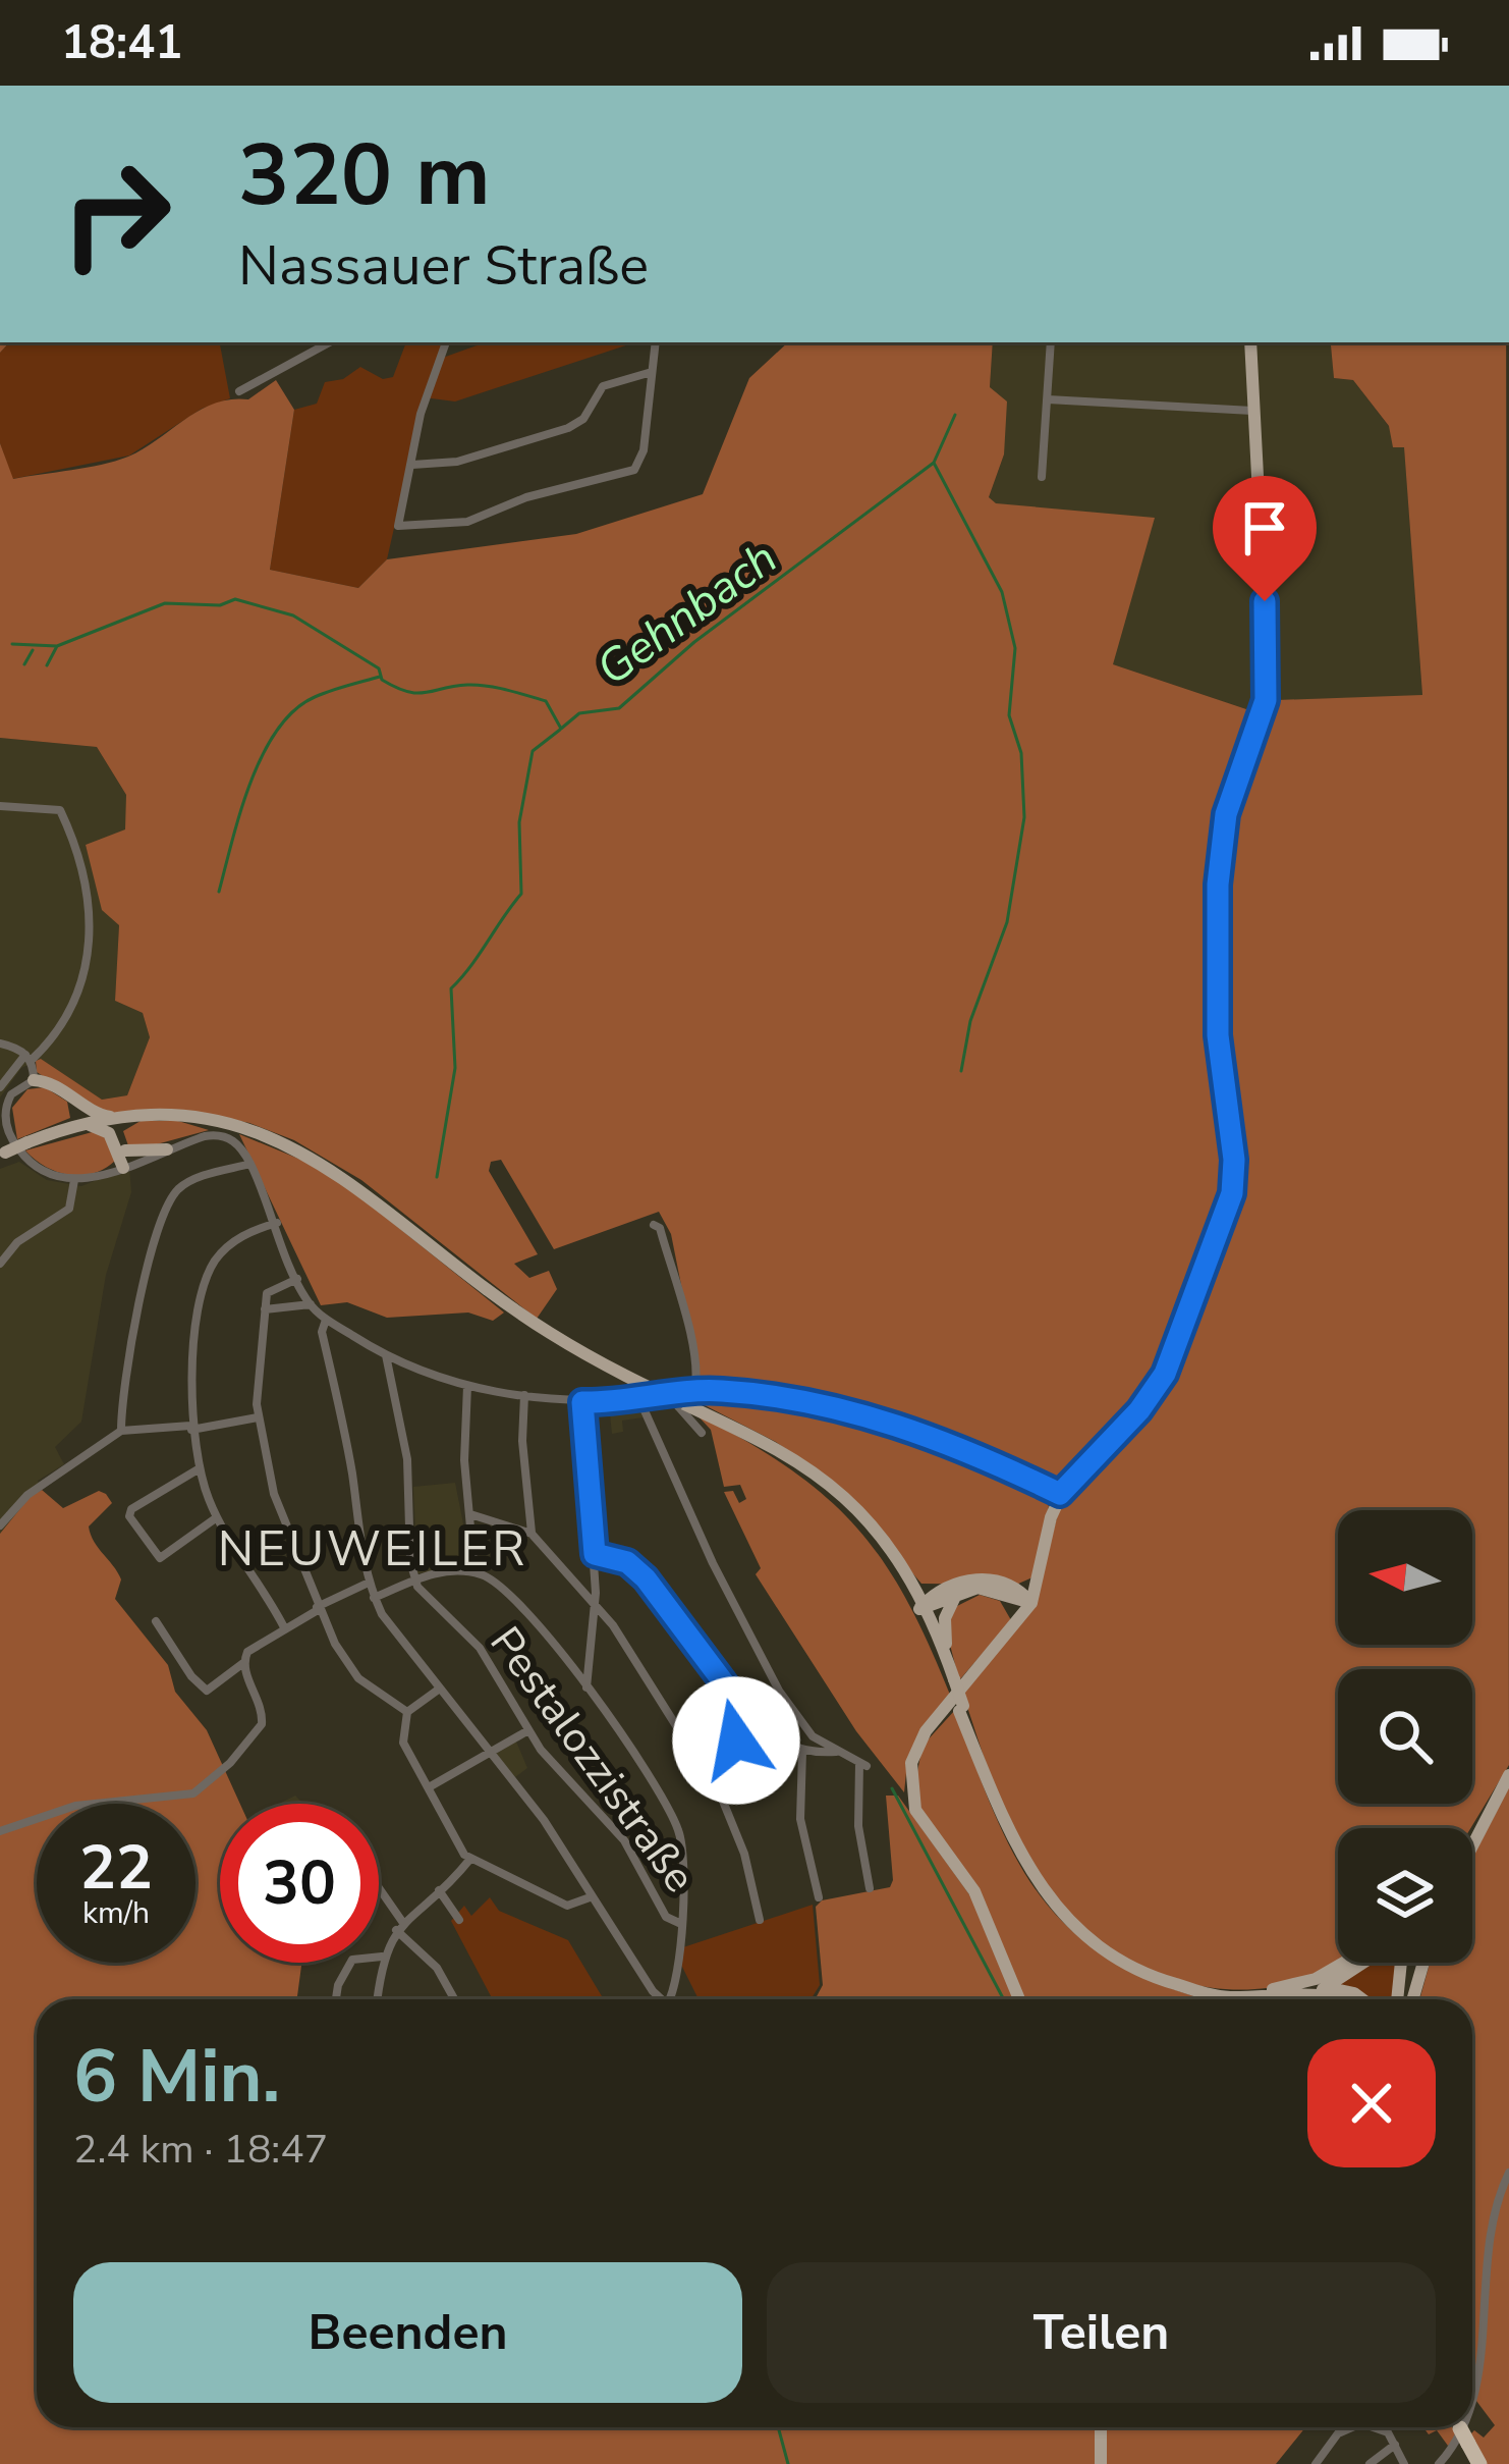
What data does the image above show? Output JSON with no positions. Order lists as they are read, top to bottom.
{
  "streets": {
    "street": ["Pestalozzistraße"]
  },
  "districts": ["NEUWEILER"],
  "water": ["Gehnbach"],
  "north": "left",
  "page": {
    "status": "18:41",
    "turn": ["320 m", "Nassauer Straße"],
    "speed": "22 km/h",
    "limit": "30",
    "heading": ["6 Min.", "2.4 km · 18:47"],
    "buttons": ["Beenden", "Teilen"]
  }
}
